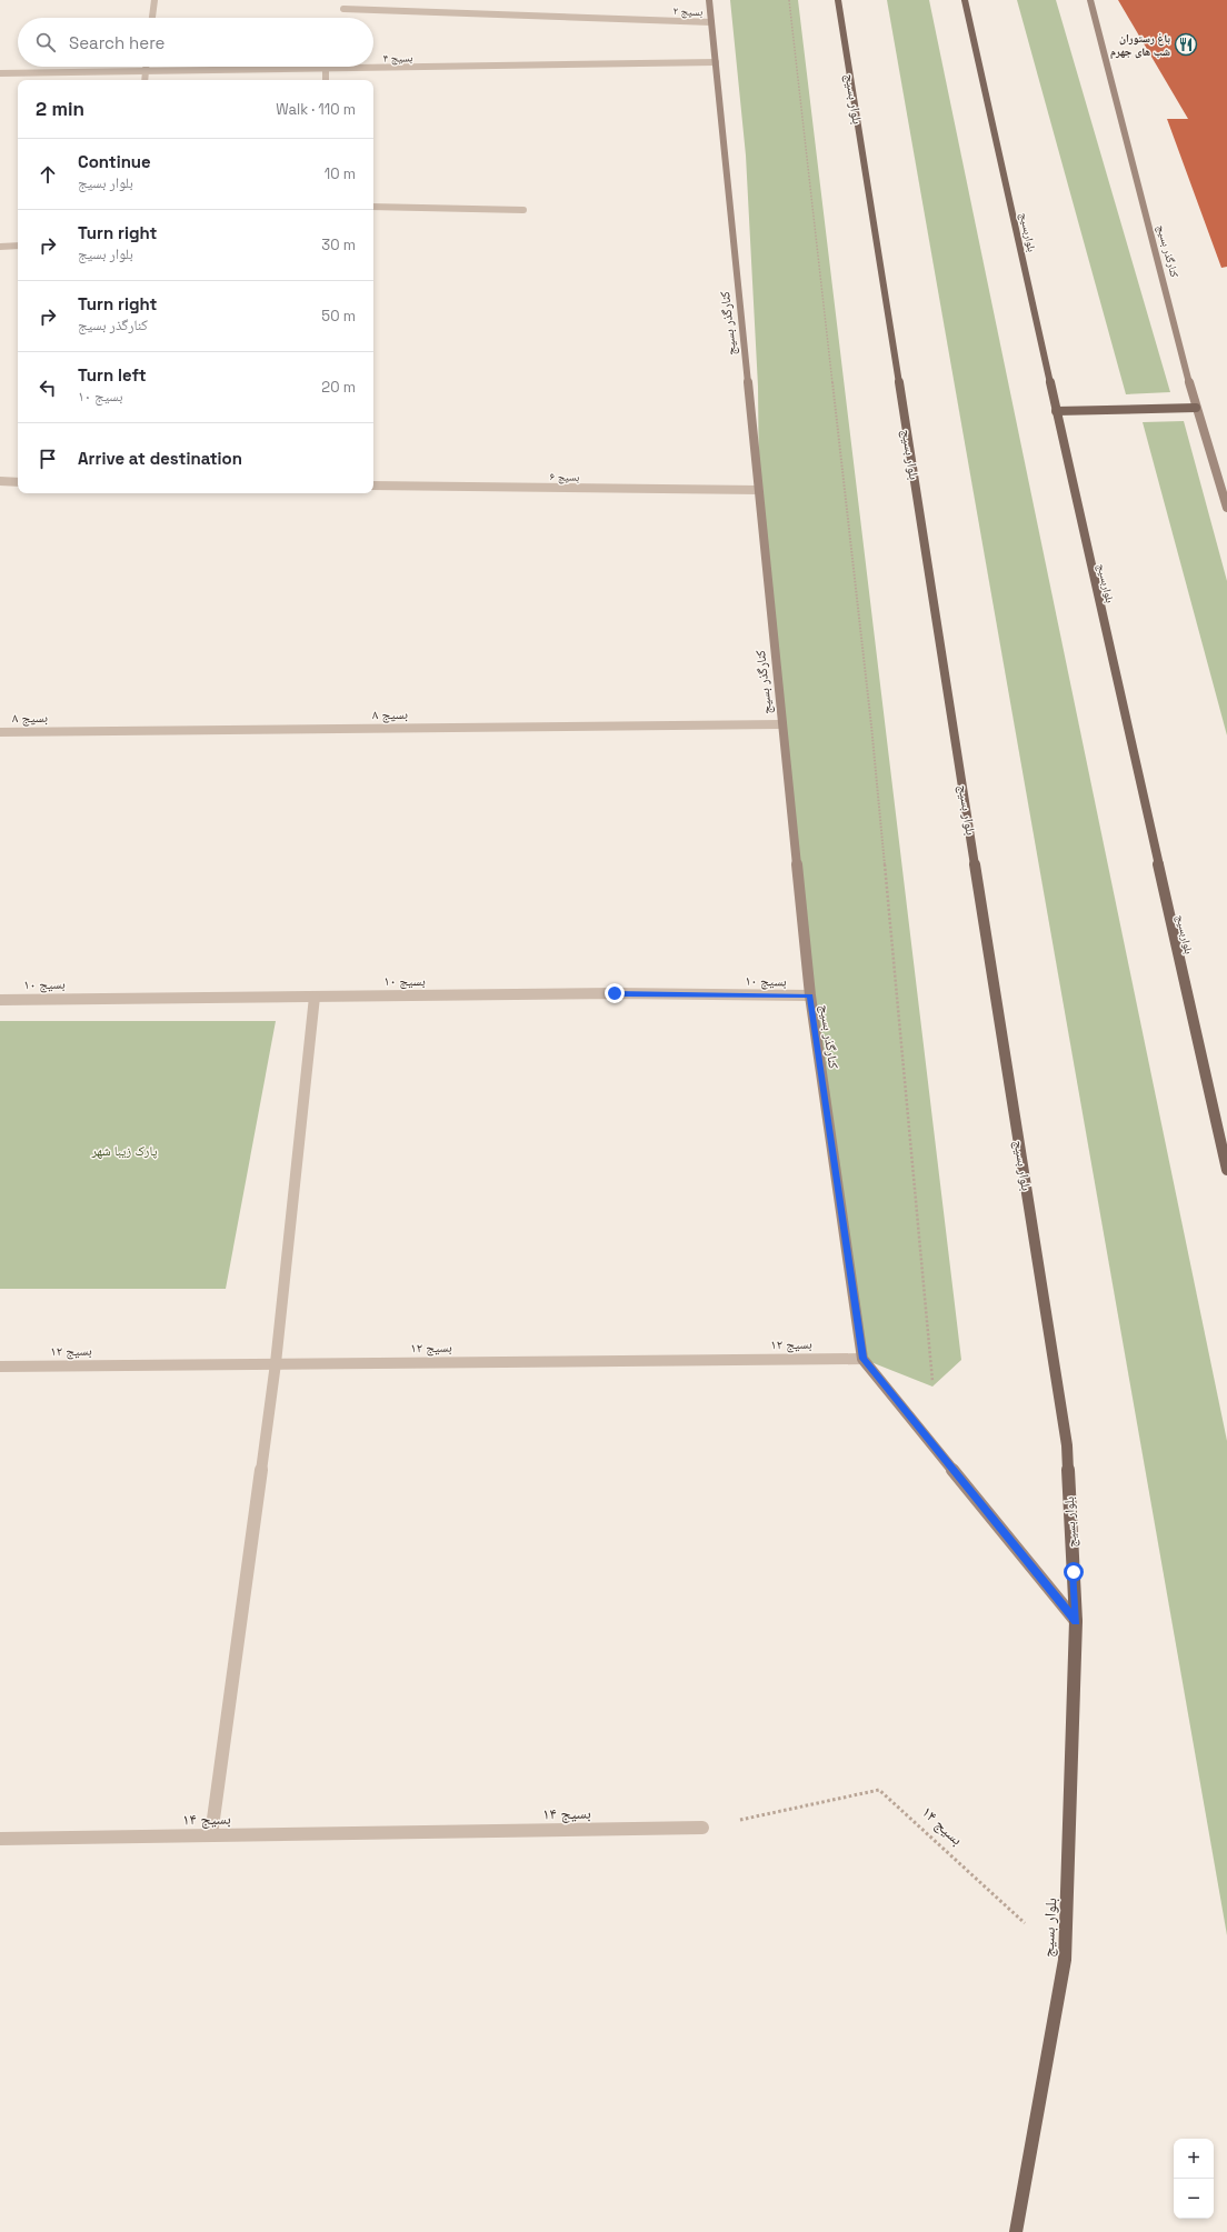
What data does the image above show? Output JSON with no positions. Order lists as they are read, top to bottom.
{
  "streets": {
    "main road": ["بلوار بسیج", "بلواربسیج"],
    "street": [
      "بسیج ۲",
      "بسیج ۴",
      "کنارگذر بسیج",
      "بسیج ۶",
      "بسیج ۸",
      "بسیج ۱۰",
      "بسیج ۱۲",
      "بسیج ۱۴"
    ]
  },
  "crossings": [
    ["بسیج ۲", "کنارگذر بسیج"],
    ["بسیج ۴", "کنارگذر بسیج"],
    ["بلوار بسیج", "بسیج ۱۴"],
    ["کنارگذر بسیج", "بسیج ۶"],
    ["کنارگذر بسیج", "بسیج ۸"],
    ["کنارگذر بسیج", "بسیج ۱۰"],
    ["کنارگذر بسیج", "بسیج ۱۲"]
  ],
  "parks": ["پارک زیبا شهر"],
  "places": {
    "restaurant": ["باغ رستوران شب های جهرم"]
  },
  "page": {
    "search": "Search here",
    "heading": ["2 min", "Walk · 110 m"],
    "list": [
      ["Continue", "بلوار بسیج", "10 m"],
      ["Turn right", "بلوار بسیج", "30 m"],
      ["Turn right", "کنارگذر بسیج", "50 m"],
      ["Turn left", "بسیج ۱۰", "20 m"],
      "Arrive at destination"
    ],
    "map_buttons": ["+", "−"]
  }
}
